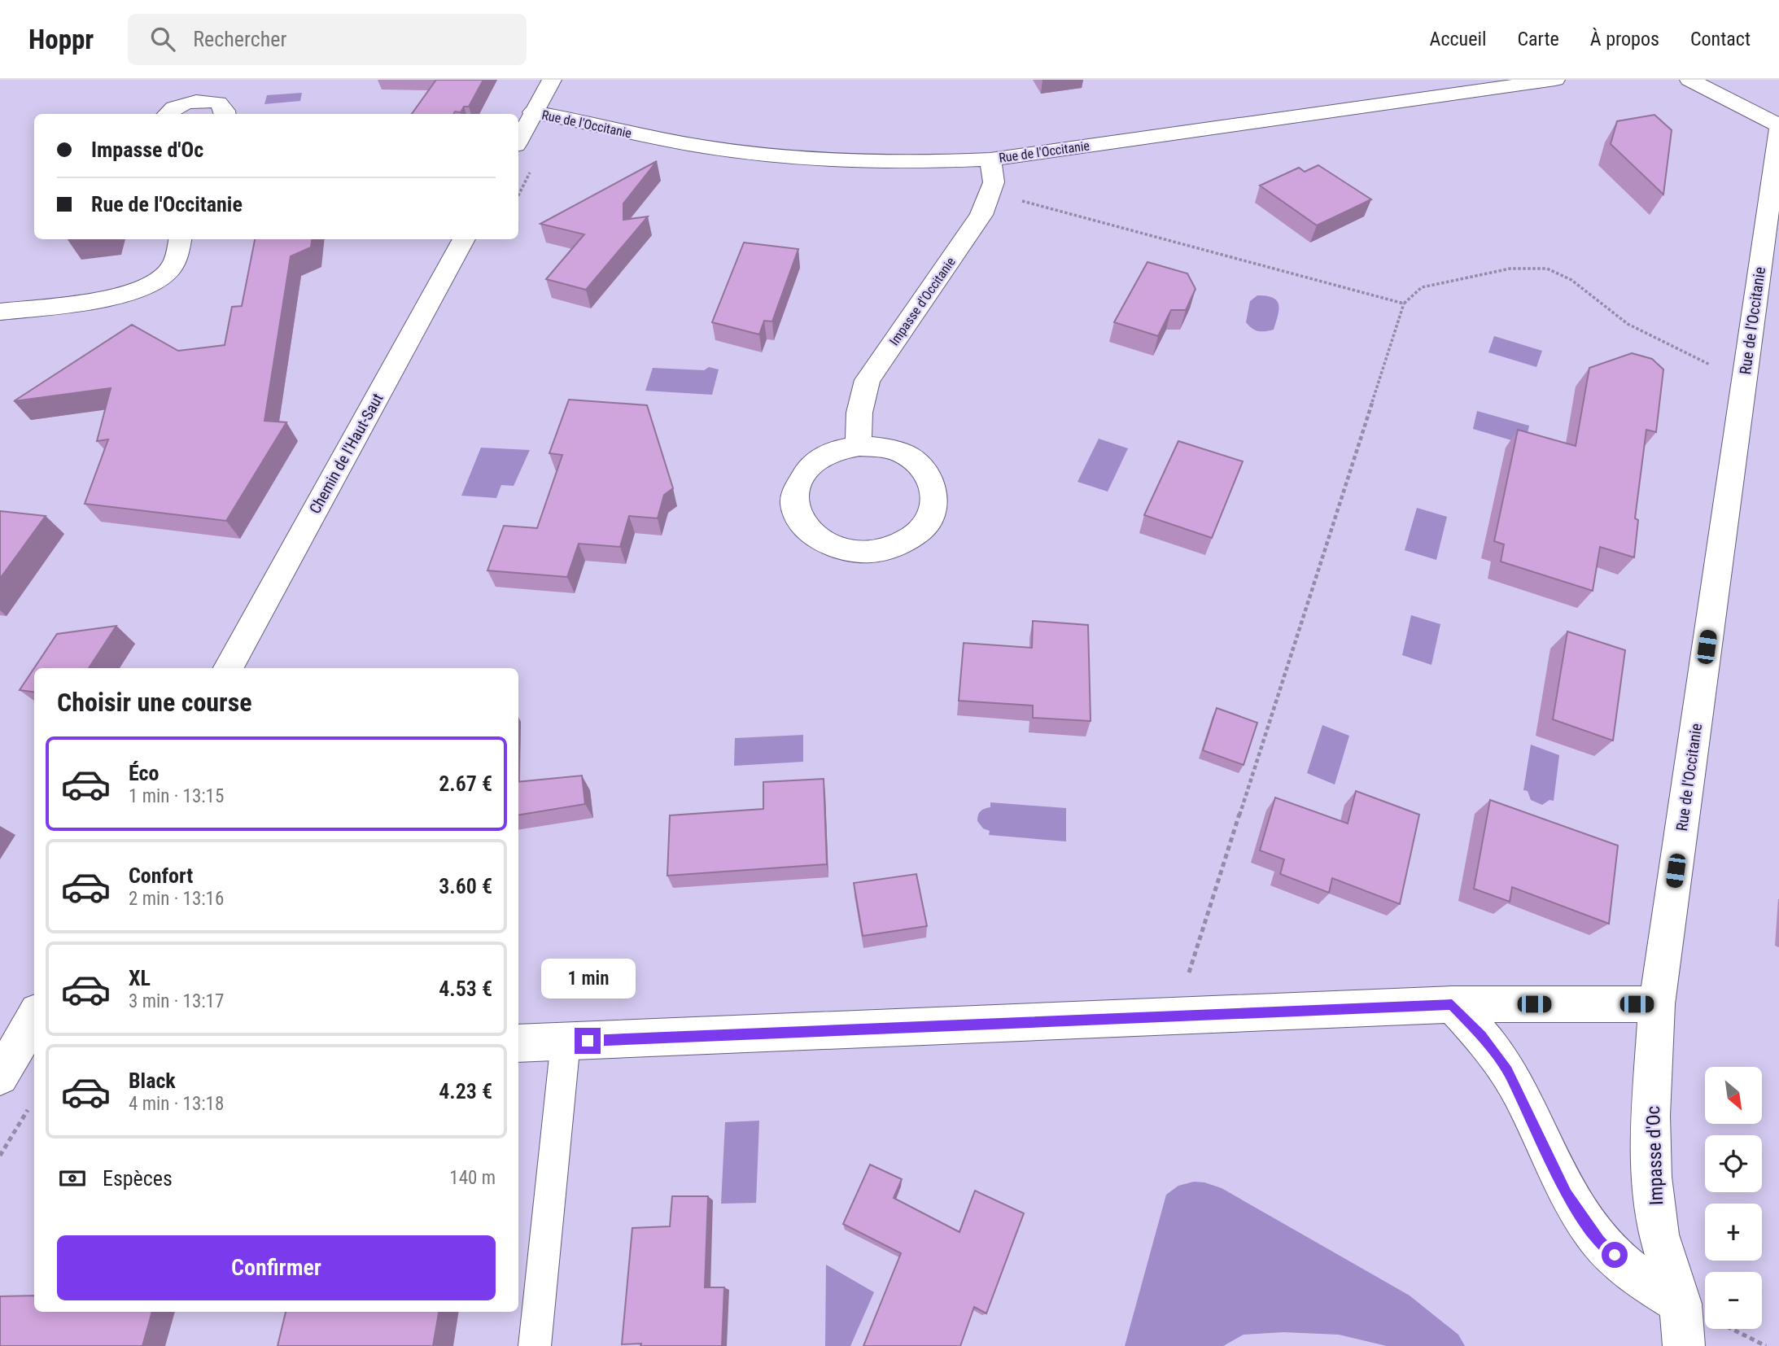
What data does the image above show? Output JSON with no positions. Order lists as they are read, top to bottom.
{
  "streets": {
    "street": [
      "Rue de l'Occitanie",
      "Impasse d'Occitanie",
      "Chemin de l'Haut-Saut",
      "Impasse d'Oc"
    ]
  },
  "crossings": [
    ["Rue de l'Occitanie", "Impasse d'Occitanie"],
    ["Rue de l'Occitanie", "Impasse d'Oc"]
  ],
  "north": "bottom right",
  "page": {
    "header": "Hoppr",
    "search": "Rechercher",
    "nav": [
      "Accueil",
      "Carte",
      "À propos",
      "Contact"
    ],
    "banner": ["Impasse d'Oc", "Rue de l'Occitanie"],
    "heading": "Choisir une course",
    "list": [
      {
        "name": "Éco",
        "note": "1 min · 13:15",
        "value": "2.67 €"
      },
      {
        "name": "Confort",
        "note": "2 min · 13:16",
        "value": "3.60 €"
      },
      {
        "name": "XL",
        "note": "3 min · 13:17",
        "value": "4.53 €"
      },
      {
        "name": "Black",
        "note": "4 min · 13:18",
        "value": "4.23 €"
      }
    ],
    "bubble": "1 min",
    "map_buttons": ["+", "−"],
    "pay": ["Espèces", "140 m"],
    "buttons": "Confirmer"
  }
}
